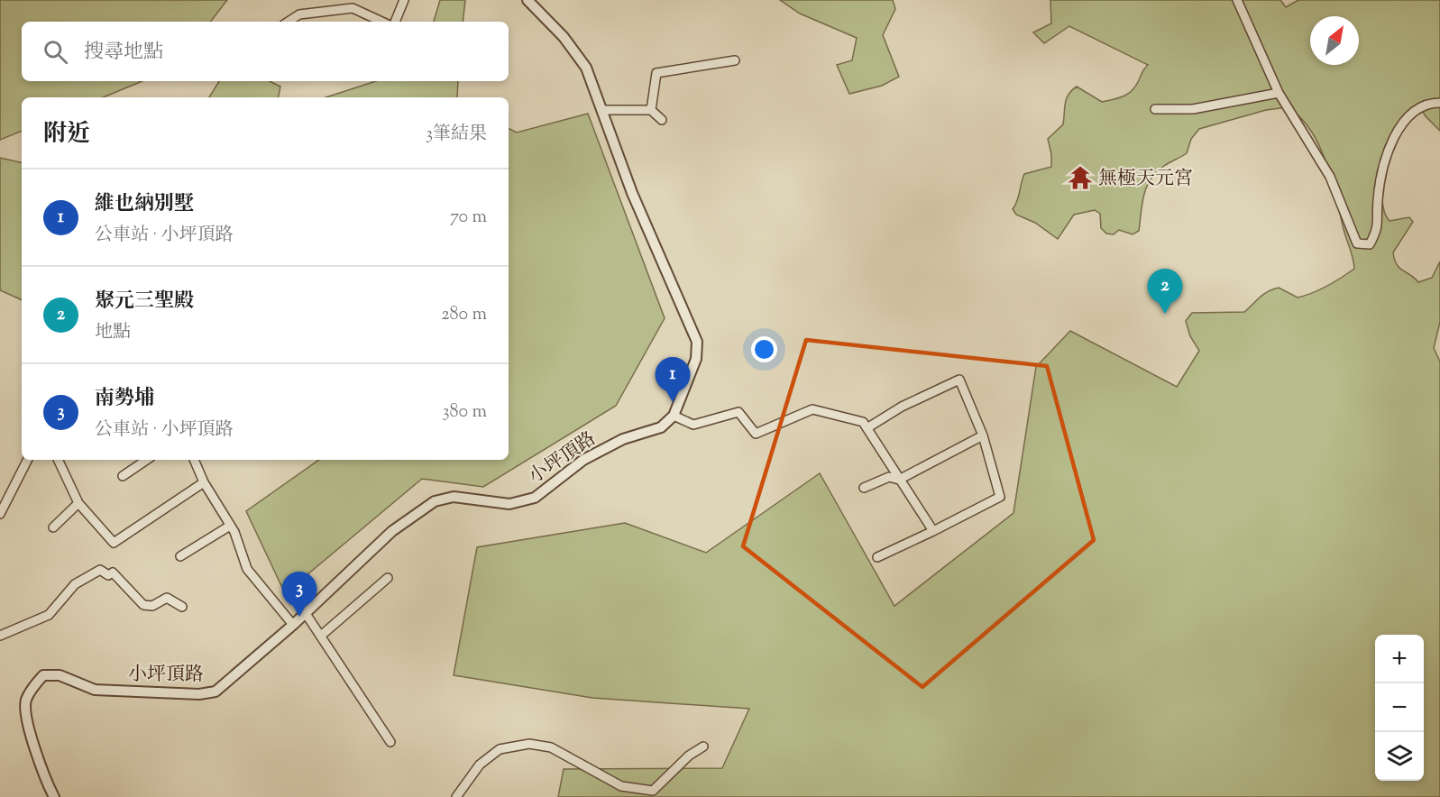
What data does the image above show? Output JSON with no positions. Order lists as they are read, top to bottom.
{
  "streets": {
    "street": ["小坪頂路"]
  },
  "places": {
    "temple": ["無極天元宮"]
  },
  "north": "top right",
  "page": {
    "search": "搜尋地點",
    "heading": ["附近", "3筆結果"],
    "list": [
      {
        "mark": "1",
        "name": "維也納別墅",
        "note": "公車站 · 小坪頂路",
        "value": "70 m"
      },
      {
        "mark": "2",
        "name": "聚元三聖殿",
        "note": "地點",
        "value": "280 m"
      },
      {
        "mark": "3",
        "name": "南勢埔",
        "note": "公車站 · 小坪頂路",
        "value": "380 m"
      }
    ],
    "pins": ["2", "1", "3"],
    "map_buttons": ["+", "−"]
  }
}
